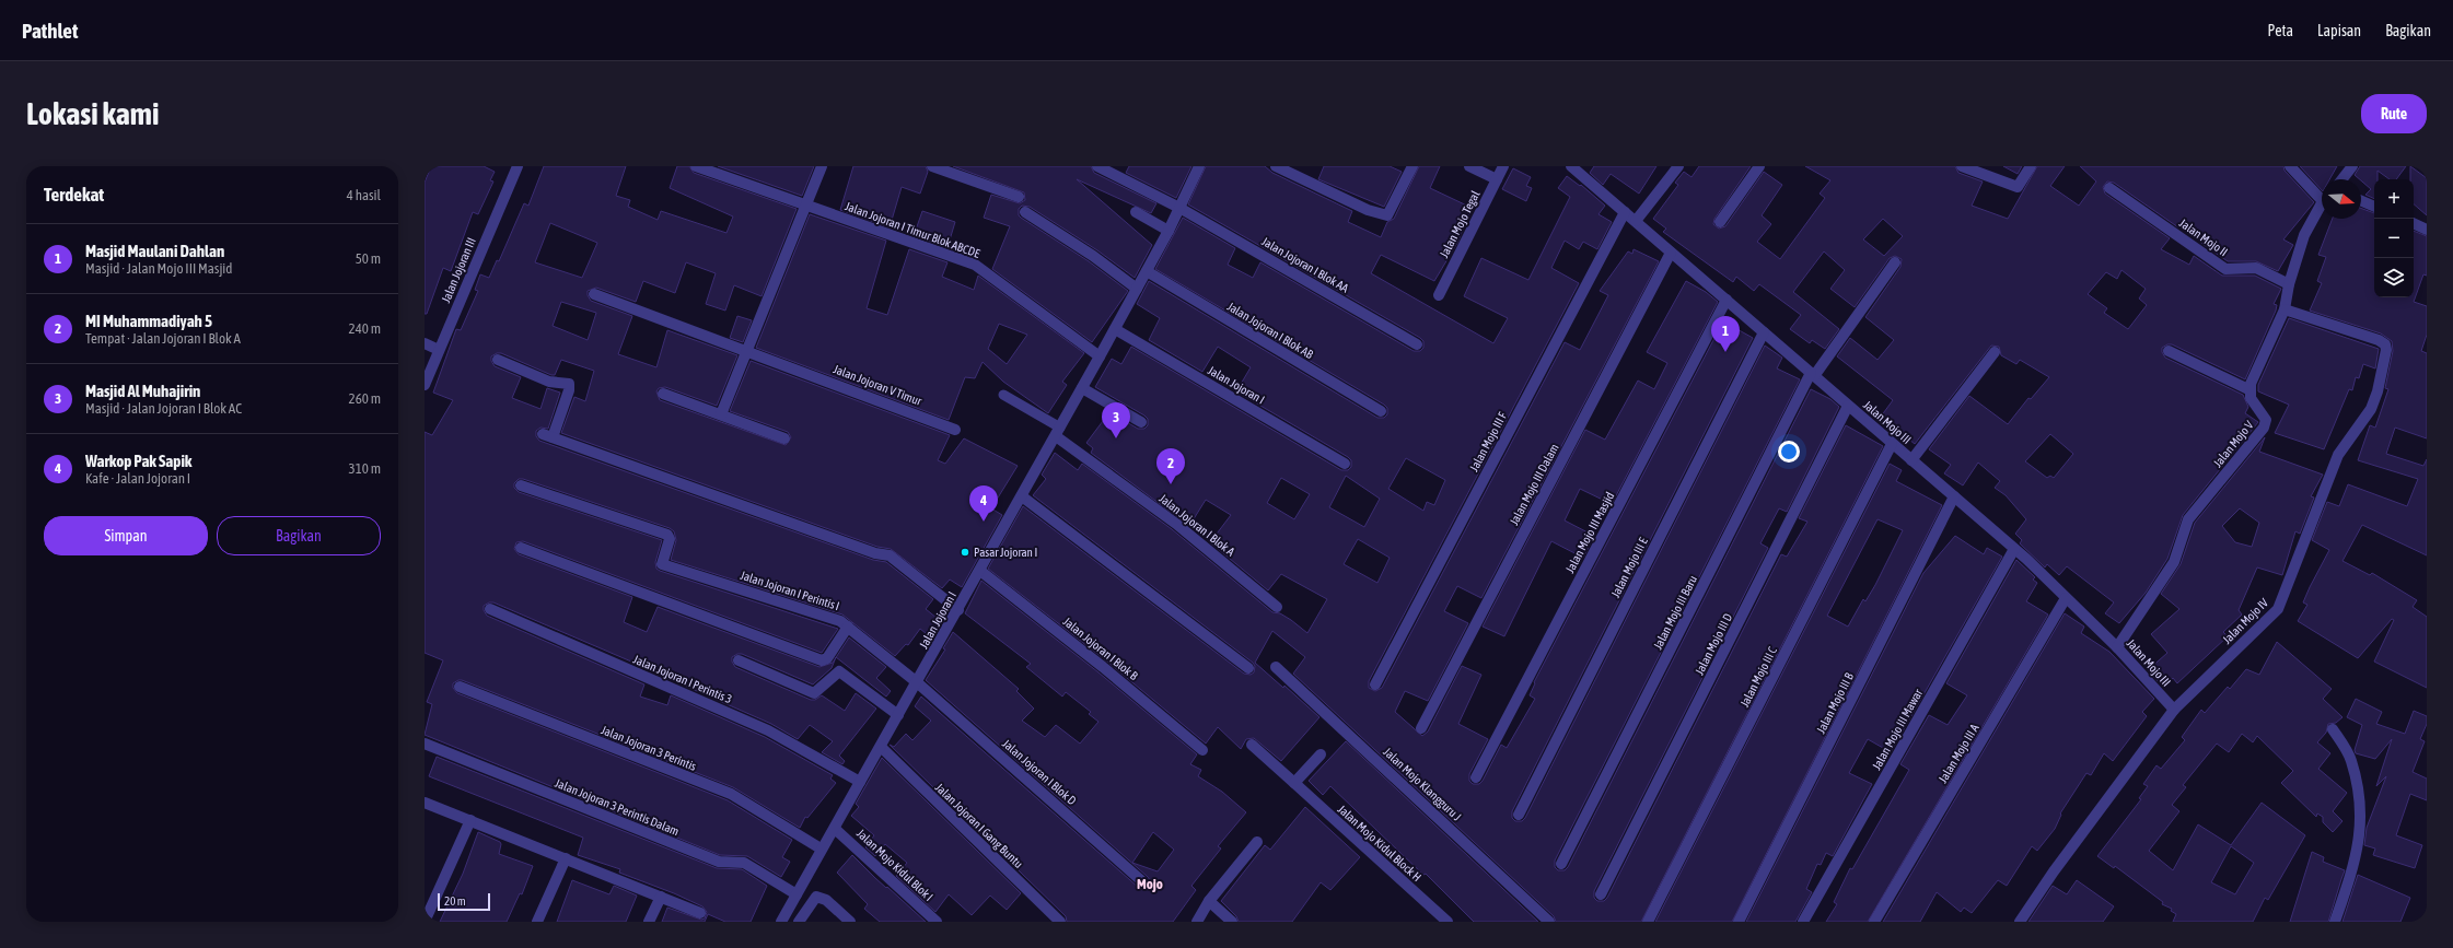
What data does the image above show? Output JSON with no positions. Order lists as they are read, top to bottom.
{
  "streets": {
    "street": [
      "Jalan Mojo Tegal",
      "Jalan Jojoran I Timur Blok ABCDE",
      "Jalan Mojo II",
      "Jalan Jojoran I Blok AA",
      "Jalan Jojoran III",
      "Jalan Jojoran I Blok AB",
      "Jalan Jojoran V Timur",
      "Jalan Jojoran I",
      "Jalan Mojo III",
      "Jalan Mojo III F",
      "Jalan Mojo V",
      "Jalan Mojo III Dalam",
      "Jalan Jojoran I Blok A",
      "Jalan Mojo III Masjid",
      "Jalan Mojo III E",
      "Jalan Jojoran I Perintis I",
      "Jalan Mojo III Baru",
      "Jalan Mojo IV",
      "Jalan Mojo III D",
      "Jalan Jojoran I Blok B",
      "Jalan Mojo III C",
      "Jalan Jojoran I Perintis 3",
      "Jalan Mojo III B",
      "Jalan Mojo III Mawar",
      "Jalan Jojoran 3 Perintis",
      "Jalan Mojo III A",
      "Jalan Jojoran I Blok D",
      "Jalan Mojo Klangguru J",
      "Jalan Jojoran 3 Perintis Dalam",
      "Jalan Jojoran I Gang Buntu",
      "Jalan Mojo Kidul Block H",
      "Jalan Mojo Kidul Blok I"
    ]
  },
  "crossings": [
    ["Jalan Jojoran I Timur Blok ABCDE", "Jalan Jojoran I"],
    ["Jalan Jojoran I Blok AA", "Jalan Jojoran I"],
    ["Jalan Jojoran I Blok AB", "Jalan Jojoran I"],
    ["Jalan Jojoran I", "Jalan Jojoran I Blok A"],
    ["Jalan Jojoran I", "Jalan Jojoran I Perintis I"],
    ["Jalan Jojoran I", "Jalan Jojoran I Blok B"],
    ["Jalan Jojoran I", "Jalan Jojoran I Perintis 3"],
    ["Jalan Jojoran I", "Jalan Jojoran 3 Perintis"],
    ["Jalan Jojoran I", "Jalan Jojoran I Blok D"],
    ["Jalan Jojoran I", "Jalan Jojoran 3 Perintis Dalam"],
    ["Jalan Jojoran I", "Jalan Jojoran I Gang Buntu"],
    ["Jalan Jojoran I", "Jalan Mojo Kidul Blok I"],
    ["Jalan Mojo III", "Jalan Mojo III F"],
    ["Jalan Mojo III", "Jalan Mojo V"],
    ["Jalan Mojo III", "Jalan Mojo III Dalam"],
    ["Jalan Mojo III", "Jalan Mojo III Masjid"],
    ["Jalan Mojo III", "Jalan Mojo III E"],
    ["Jalan Mojo III", "Jalan Mojo III Baru"],
    ["Jalan Mojo III", "Jalan Mojo IV"],
    ["Jalan Mojo III", "Jalan Mojo III D"],
    ["Jalan Mojo III", "Jalan Mojo III C"],
    ["Jalan Mojo III", "Jalan Mojo III B"],
    ["Jalan Mojo III", "Jalan Mojo III Mawar"],
    ["Jalan Mojo III", "Jalan Mojo III A"],
    ["Jalan Jojoran I Perintis I", "Jalan Jojoran I Blok D"]
  ],
  "districts": ["Mojo"],
  "places": ["Pasar Jojoran I"],
  "scale_bar": "20 m",
  "north": "right",
  "page": {
    "header": "Pathlet",
    "nav": ["Peta", "Lapisan", "Bagikan"],
    "buttons": [
      "Rute",
      ["Simpan", "Bagikan"]
    ],
    "title": "Lokasi kami",
    "heading": ["Terdekat", "4 hasil"],
    "map_buttons": ["+", "−"],
    "list": [
      {
        "mark": "1",
        "name": "Masjid Maulani Dahlan",
        "note": "Masjid · Jalan Mojo III Masjid",
        "value": "50 m"
      },
      {
        "mark": "2",
        "name": "MI Muhammadiyah 5",
        "note": "Tempat · Jalan Jojoran I Blok A",
        "value": "240 m"
      },
      {
        "mark": "3",
        "name": "Masjid Al Muhajirin",
        "note": "Masjid · Jalan Jojoran I Blok AC",
        "value": "260 m"
      },
      {
        "mark": "4",
        "name": "Warkop Pak Sapik",
        "note": "Kafe · Jalan Jojoran I",
        "value": "310 m"
      }
    ],
    "pins": [
      "1",
      "3",
      "2",
      "4"
    ],
    "scale": "20 m"
  }
}
